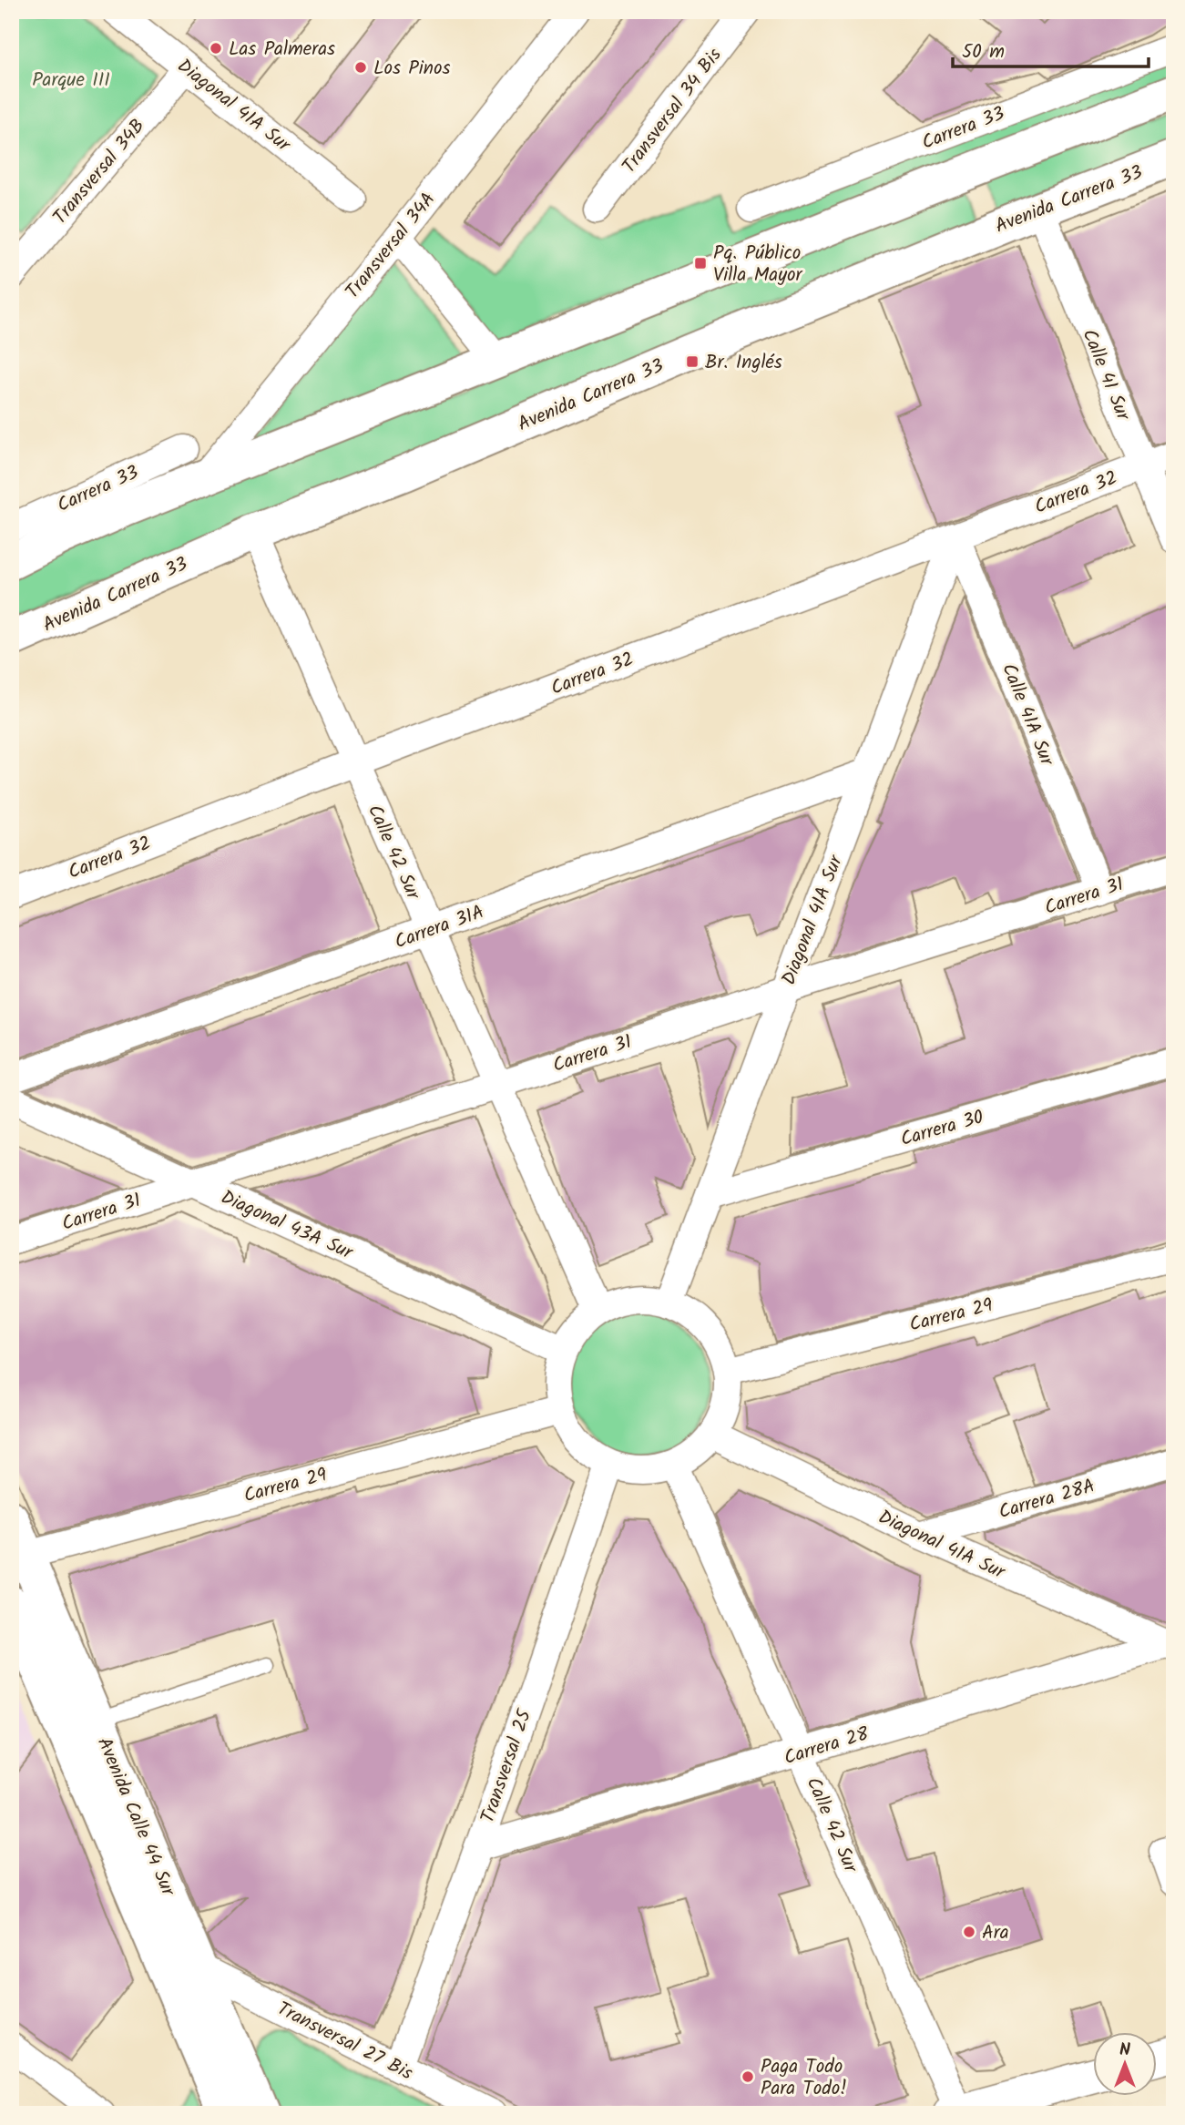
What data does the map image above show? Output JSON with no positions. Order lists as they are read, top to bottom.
{
  "streets": {
    "main road": ["Avenida Carrera 33", "Avenida Calle 44 Sur"],
    "street": [
      "Diagonal 41A Sur",
      "Transversal 34 Bis",
      "Carrera 33",
      "Transversal 34B",
      "Transversal 34A",
      "Calle 41 Sur",
      "Carrera 32",
      "Calle 41A Sur",
      "Calle 42 Sur",
      "Carrera 31",
      "Carrera 31A",
      "Carrera 30",
      "Diagonal 43A Sur",
      "Carrera 29",
      "Carrera 28A",
      "Carrera 28",
      "Transversal 25",
      "Transversal 27 Bis"
    ]
  },
  "crossings": [
    ["Diagonal 41A Sur", "Transversal 34B"],
    ["Diagonal 41A Sur", "Carrera 32"],
    ["Diagonal 41A Sur", "Calle 41A Sur"],
    ["Diagonal 41A Sur", "Calle 42 Sur"],
    ["Diagonal 41A Sur", "Carrera 31"],
    ["Diagonal 41A Sur", "Carrera 31A"],
    ["Diagonal 41A Sur", "Carrera 30"],
    ["Diagonal 41A Sur", "Diagonal 43A Sur"],
    ["Diagonal 41A Sur", "Carrera 29"],
    ["Diagonal 41A Sur", "Carrera 28A"],
    ["Diagonal 41A Sur", "Carrera 28"],
    ["Diagonal 41A Sur", "Transversal 25"],
    ["Avenida Carrera 33", "Calle 41 Sur"],
    ["Avenida Carrera 33", "Calle 42 Sur"],
    ["Calle 41 Sur", "Carrera 32"],
    ["Carrera 32", "Calle 41A Sur"],
    ["Carrera 32", "Calle 42 Sur"],
    ["Calle 41A Sur", "Carrera 31"],
    ["Calle 42 Sur", "Carrera 31"],
    ["Calle 42 Sur", "Carrera 31A"],
    ["Calle 42 Sur", "Diagonal 43A Sur"],
    ["Calle 42 Sur", "Carrera 29"],
    ["Calle 42 Sur", "Carrera 28"],
    ["Calle 42 Sur", "Transversal 25"],
    ["Carrera 31", "Diagonal 43A Sur"],
    ["Diagonal 43A Sur", "Carrera 29"],
    ["Diagonal 43A Sur", "Transversal 25"],
    ["Carrera 29", "Transversal 25"],
    ["Carrera 29", "Avenida Calle 44 Sur"],
    ["Carrera 28", "Transversal 25"],
    ["Transversal 25", "Transversal 27 Bis"],
    ["Avenida Calle 44 Sur", "Transversal 27 Bis"]
  ],
  "parks": ["Parque III"],
  "places": {
    "other": [
      "Las Palmeras",
      "Los Pinos",
      "Ara",
      "Paga Todo Para Todo!"
    ],
    "transit": ["Pq. Público Villa Mayor", "Br. Inglés"]
  },
  "scale_bar": "50 m",
  "north": "top"
}
